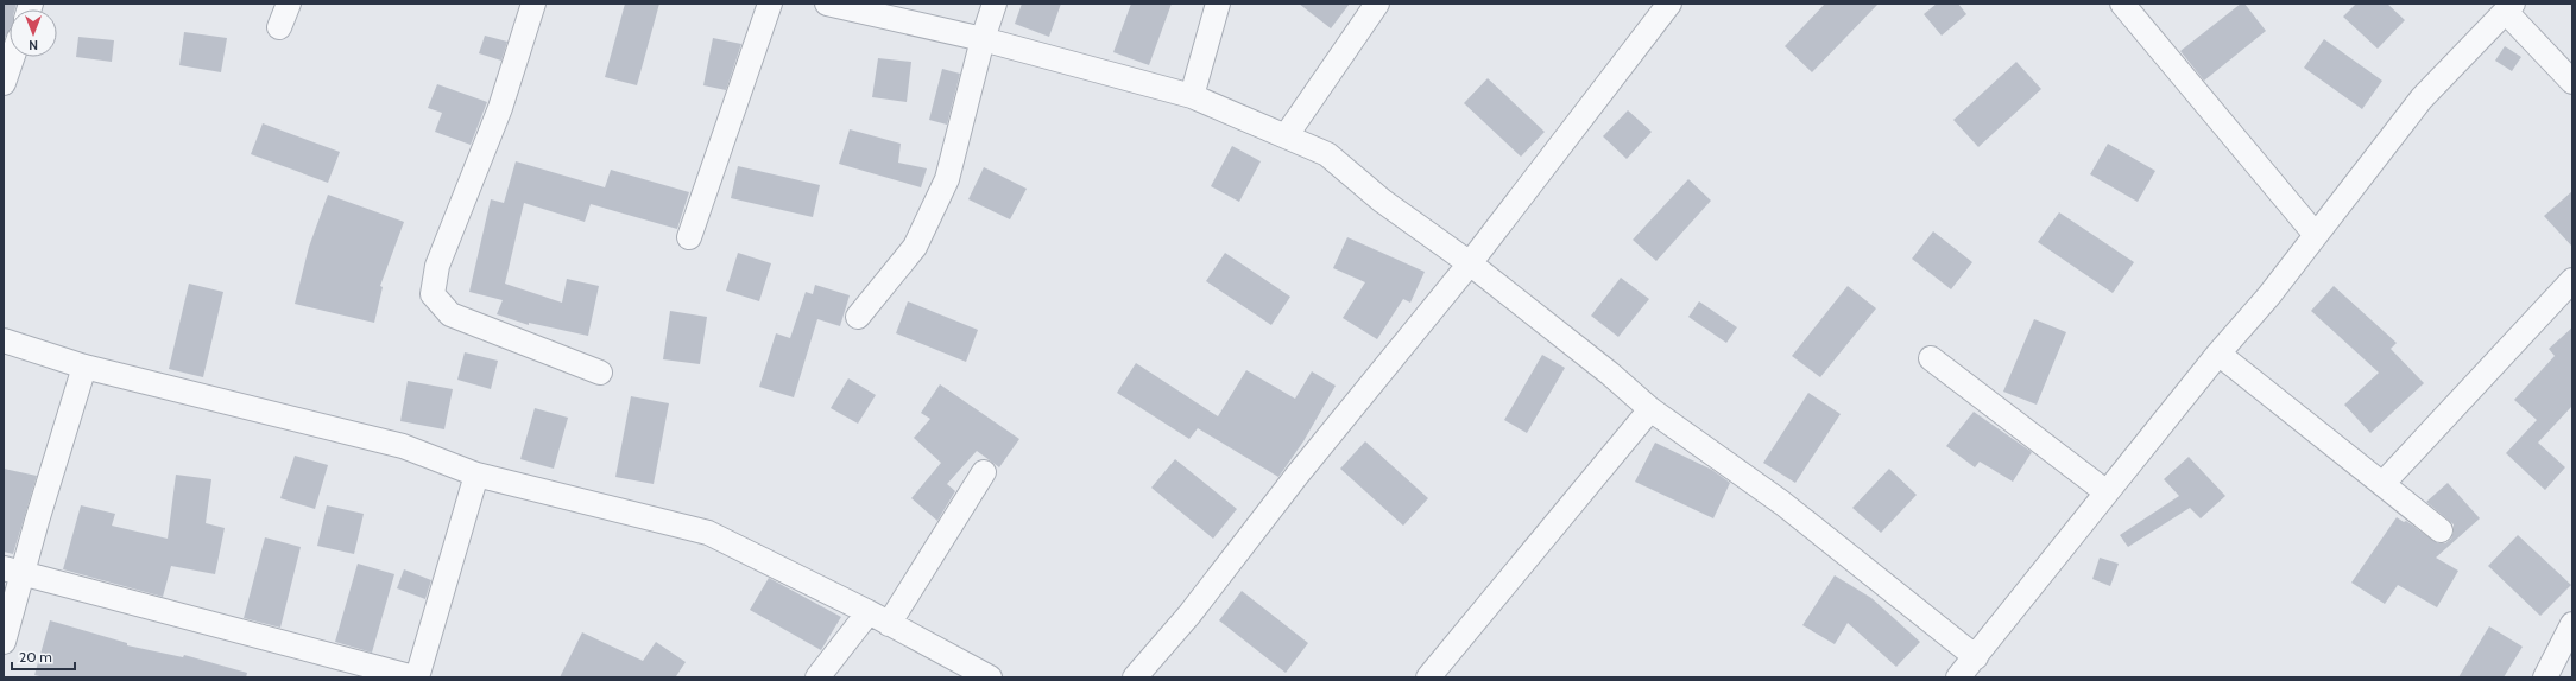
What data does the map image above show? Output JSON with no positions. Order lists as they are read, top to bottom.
{
  "scale_bar": "20 m",
  "north": "bottom"
}
